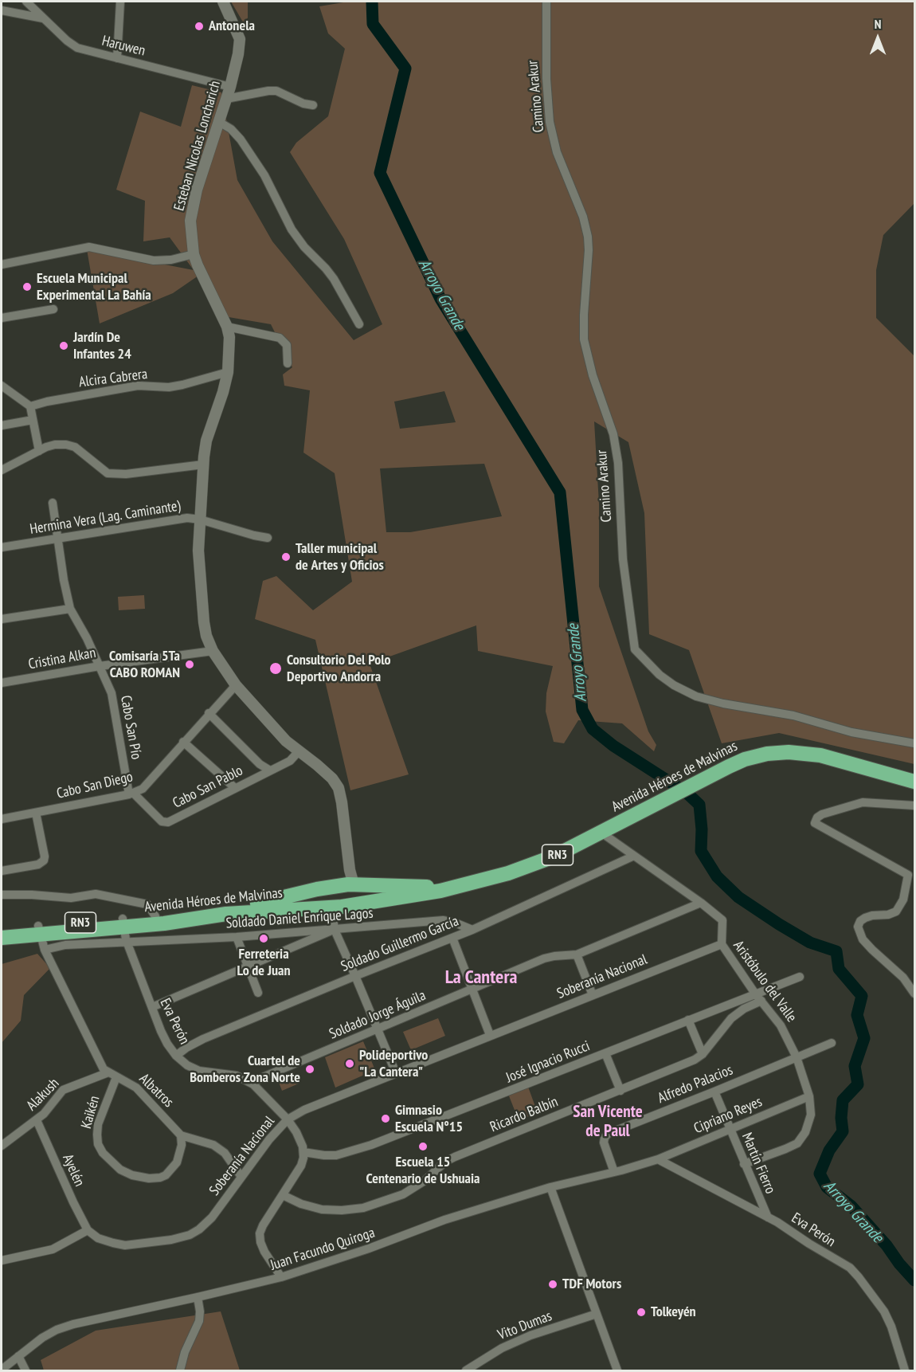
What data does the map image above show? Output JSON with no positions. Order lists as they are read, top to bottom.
{
  "streets": {
    "highway": ["Avenida Héroes de Malvinas", "RN3"],
    "street": [
      "Haruwen",
      "Camino Arakur",
      "Esteban Nicolas Loncharich",
      "Alcira Cabrera",
      "Hermina Vera (Lag. Caminante)",
      "Cristina Alkan",
      "Cabo San Pío",
      "Cabo San Diego",
      "Cabo San Pablo",
      "Soldado Daniel Enrique Lagos",
      "Soldado Guillermo García",
      "Soberanía Nacional",
      "Aristóbulo del Valle",
      "Soldado Jorge Águila",
      "Eva Perón",
      "José Ignacio Rucci",
      "Alfredo Palacios",
      "Albatros",
      "Alakush",
      "Kaikén",
      "Ricardo Balbín",
      "Cipriano Reyes",
      "Martín Fierro",
      "Ayelén",
      "Juan Facundo Quiroga",
      "Vito Dumas"
    ]
  },
  "crossings": [
    ["Haruwen", "Esteban Nicolas Loncharich"],
    ["Esteban Nicolas Loncharich", "Alcira Cabrera"],
    ["Esteban Nicolas Loncharich", "Hermina Vera (Lag. Caminante)"],
    ["Esteban Nicolas Loncharich", "Cristina Alkan"],
    ["Esteban Nicolas Loncharich", "Avenida Héroes de Malvinas"],
    ["Esteban Nicolas Loncharich", "Cabo San Diego"],
    ["Esteban Nicolas Loncharich", "Cabo San Pablo"],
    ["Hermina Vera (Lag. Caminante)", "Cabo San Pío"],
    ["Cristina Alkan", "Cabo San Pío"],
    ["Cabo San Pío", "Cabo San Diego"],
    ["Cabo San Pío", "Cabo San Pablo"],
    ["Avenida Héroes de Malvinas", "Aristóbulo del Valle"],
    ["Avenida Héroes de Malvinas", "Eva Perón"],
    ["Avenida Héroes de Malvinas", "Albatros"],
    ["Cabo San Diego", "Cabo San Pablo"],
    ["Soldado Daniel Enrique Lagos", "Soldado Guillermo García"],
    ["Soldado Daniel Enrique Lagos", "Eva Perón"],
    ["Soldado Daniel Enrique Lagos", "Albatros"],
    ["Soldado Guillermo García", "Aristóbulo del Valle"],
    ["Soldado Guillermo García", "Eva Perón"],
    ["Soberanía Nacional", "Aristóbulo del Valle"],
    ["Soberanía Nacional", "Eva Perón"],
    ["Soberanía Nacional", "Ayelén"],
    ["Aristóbulo del Valle", "Soldado Jorge Águila"],
    ["Aristóbulo del Valle", "José Ignacio Rucci"],
    ["Aristóbulo del Valle", "Alfredo Palacios"],
    ["Aristóbulo del Valle", "Ricardo Balbín"],
    ["Aristóbulo del Valle", "Cipriano Reyes"],
    ["Aristóbulo del Valle", "Martín Fierro"],
    ["Soldado Jorge Águila", "Eva Perón"],
    ["Eva Perón", "José Ignacio Rucci"],
    ["Eva Perón", "Cipriano Reyes"],
    ["Eva Perón", "Martín Fierro"],
    ["Eva Perón", "Juan Facundo Quiroga"],
    ["Alfredo Palacios", "Martín Fierro"],
    ["Alfredo Palacios", "Juan Facundo Quiroga"],
    ["Albatros", "Alakush"],
    ["Albatros", "Kaikén"],
    ["Alakush", "Ayelén"],
    ["Cipriano Reyes", "Martín Fierro"],
    ["Cipriano Reyes", "Juan Facundo Quiroga"]
  ],
  "districts": ["La Cantera", "San Vicente de Paul"],
  "water": ["Arroyo Grande"],
  "places": [
    "Antonela",
    "Escuela Municipal Experimental La Bahía",
    "Jardín De Infantes 24",
    "Taller municipal de Artes y Oficios",
    "Comisaría 5Ta CABO ROMAN",
    "Consultorio Del Polo Deportivo Andorra",
    "Ferreteria Lo de Juan",
    "Polideportivo \"La Cantera\"",
    "Cuartel de Bomberos Zona Norte",
    "Gimnasio Escuela N°15",
    "Escuela 15 Centenario de Ushuaia",
    "TDF Motors",
    "Tolkeyén"
  ],
  "north": "top"
}
